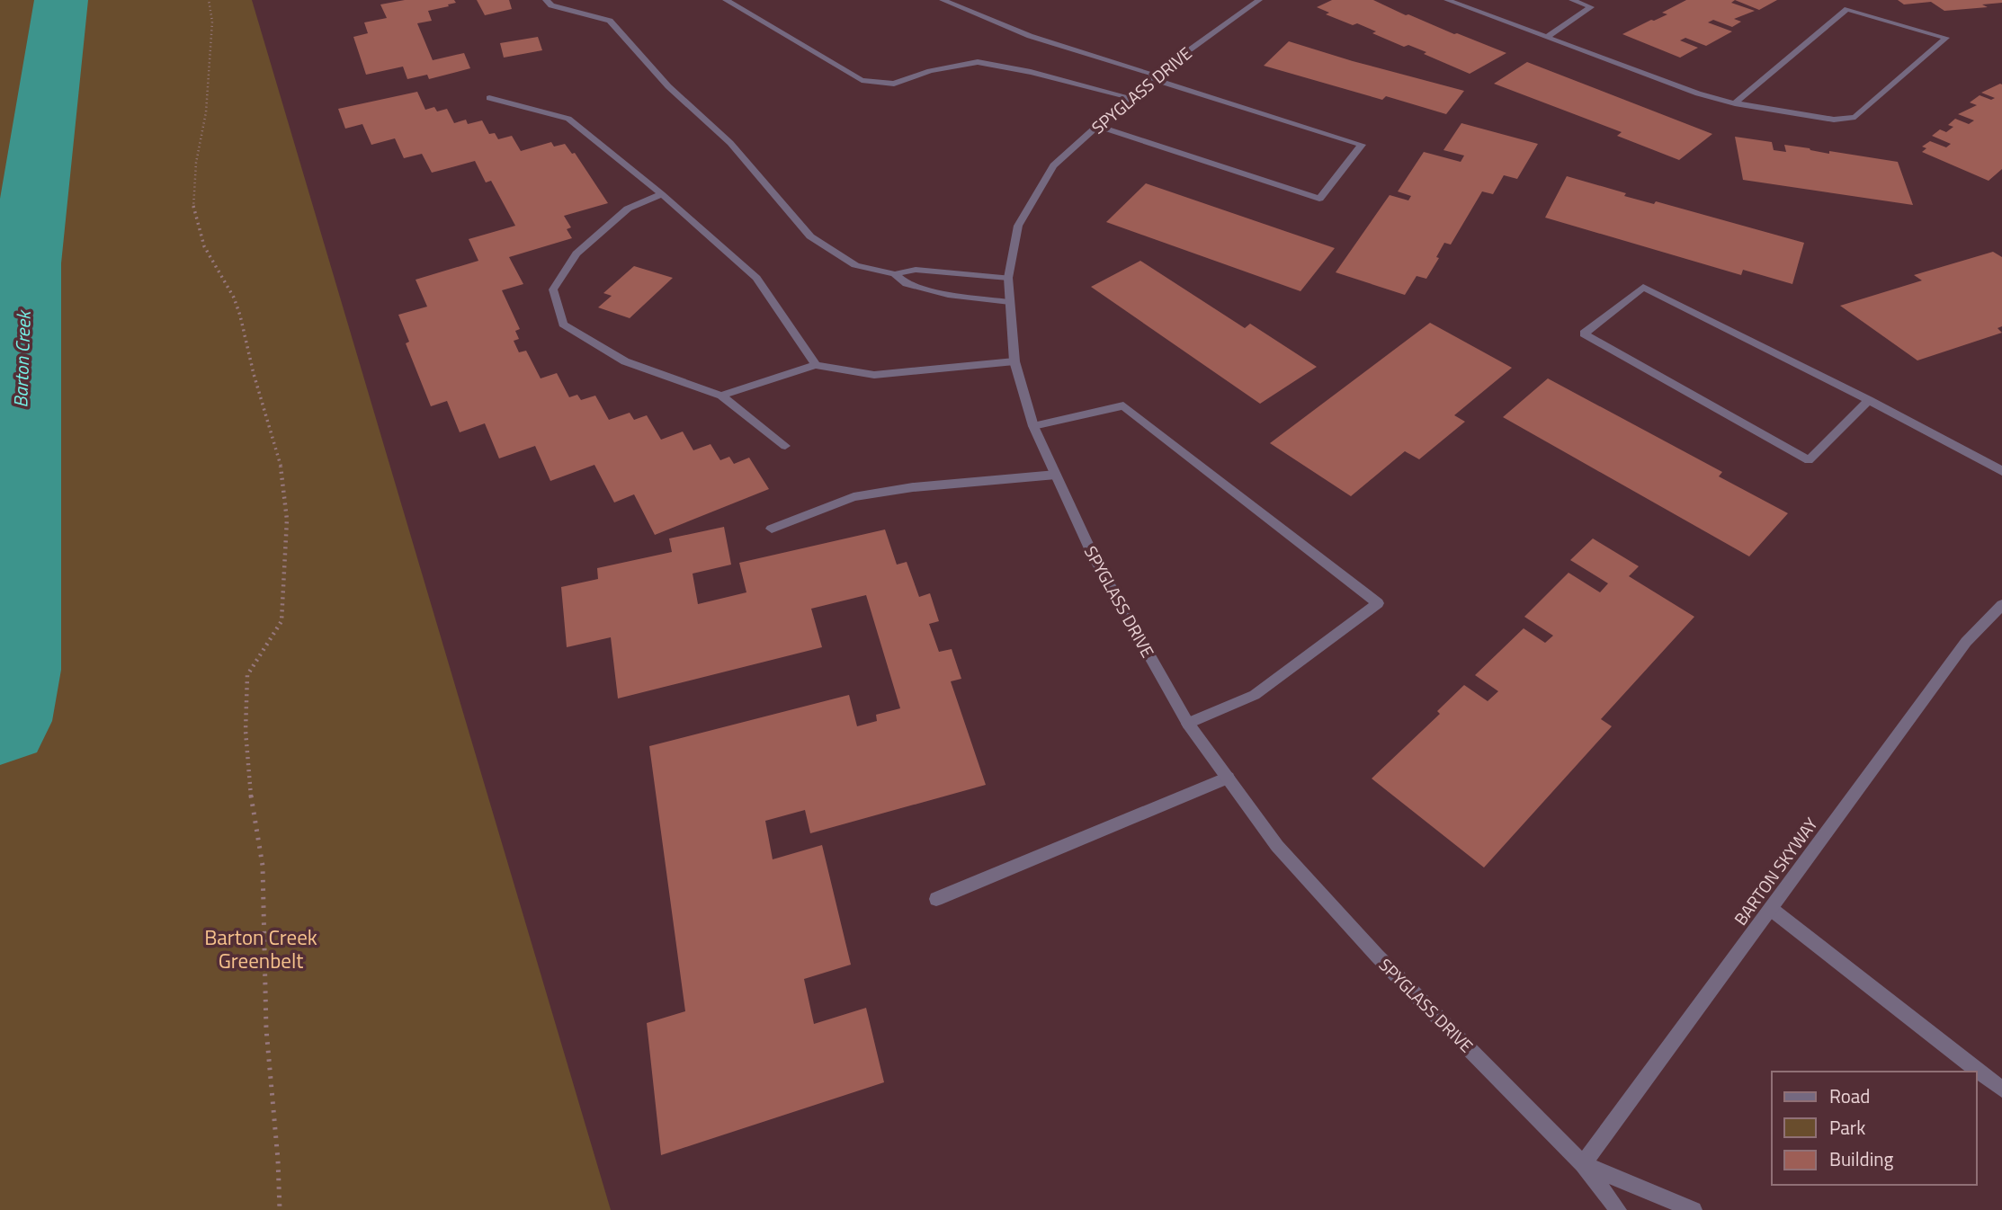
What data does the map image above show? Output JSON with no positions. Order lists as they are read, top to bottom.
{
  "streets": {
    "street": ["SPYGLASS DRIVE", "BARTON SKYWAY"]
  },
  "crossings": [
    ["SPYGLASS DRIVE", "BARTON SKYWAY"]
  ],
  "water": ["Barton Creek"],
  "parks": ["Barton Creek Greenbelt"],
  "legend": ["Road", "Park", "Building"]
}
